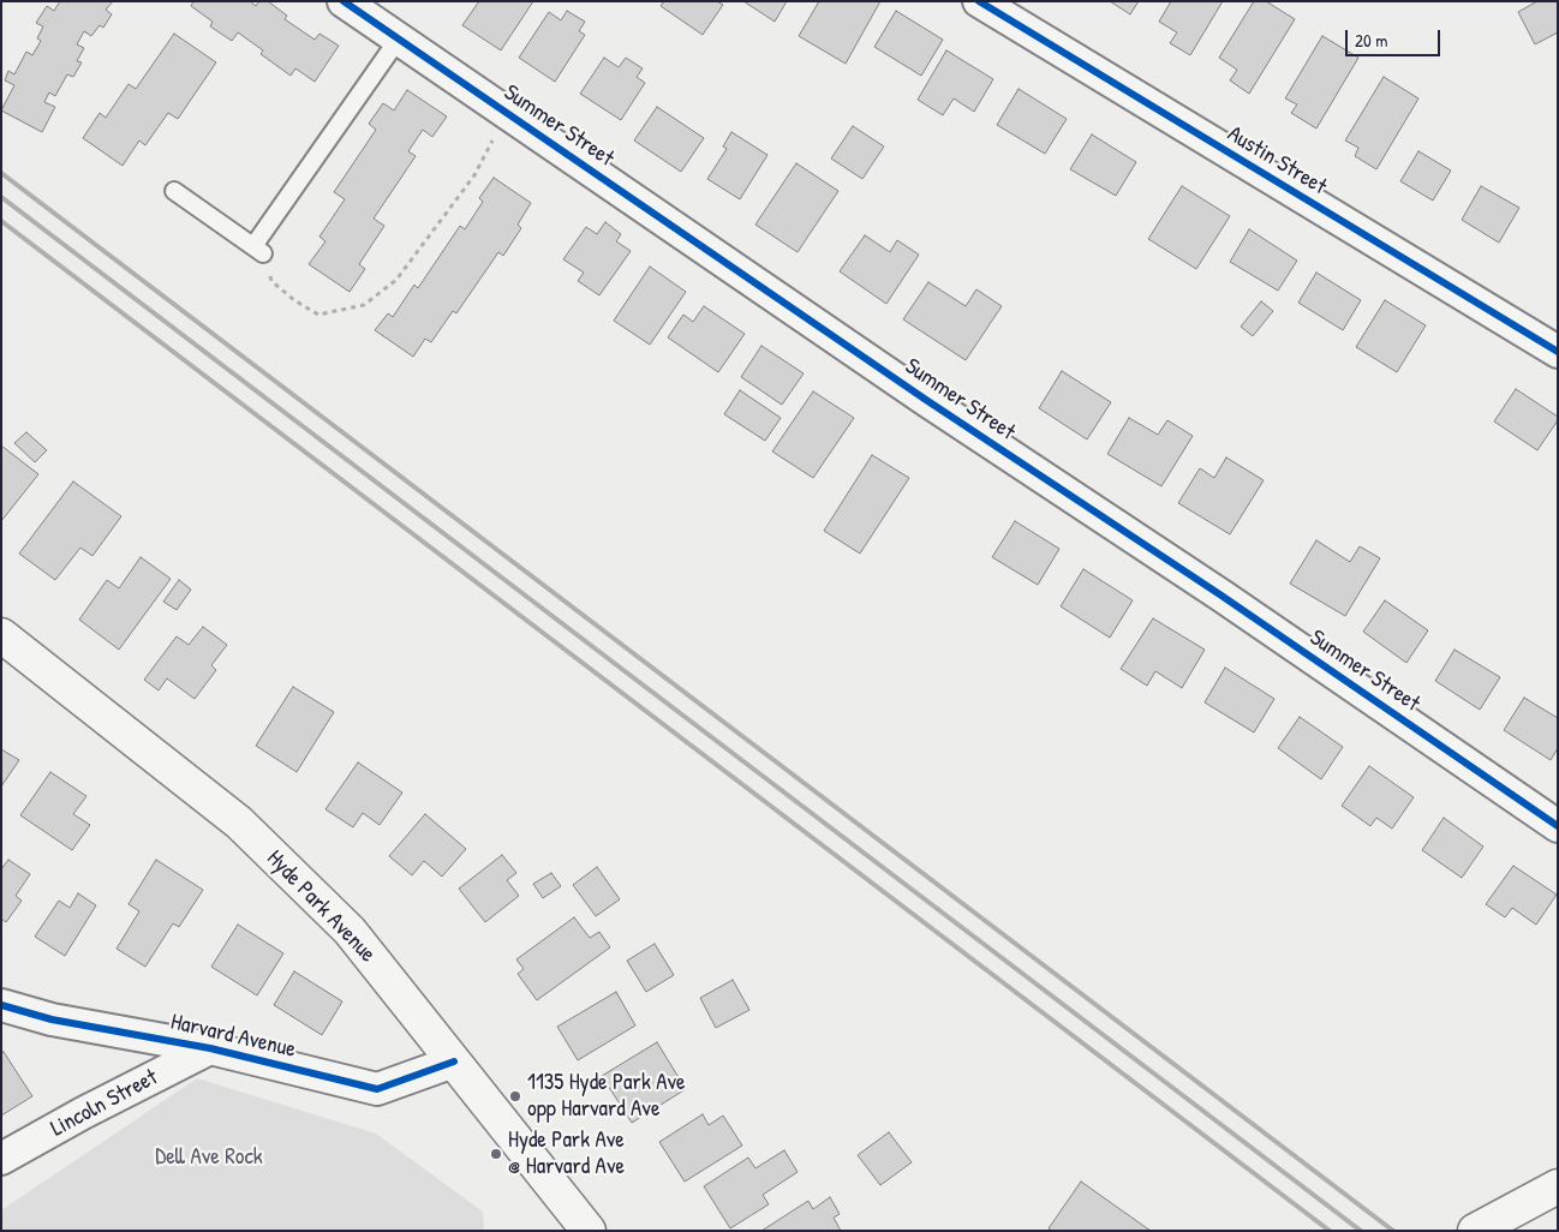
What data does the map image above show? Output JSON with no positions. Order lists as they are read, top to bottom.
{
  "streets": {
    "main road": ["Hyde Park Avenue"],
    "street": [
      "Summer Street",
      "Austin Street",
      "Harvard Avenue",
      "Lincoln Street"
    ]
  },
  "crossings": [
    ["Hyde Park Avenue", "Harvard Avenue"],
    ["Harvard Avenue", "Lincoln Street"]
  ],
  "parks": ["Dell Ave Rock"],
  "places": ["1135 Hyde Park Ave opp Harvard Ave", "Hyde Park Ave @ Harvard Ave"],
  "scale_bar": "20 m"
}
